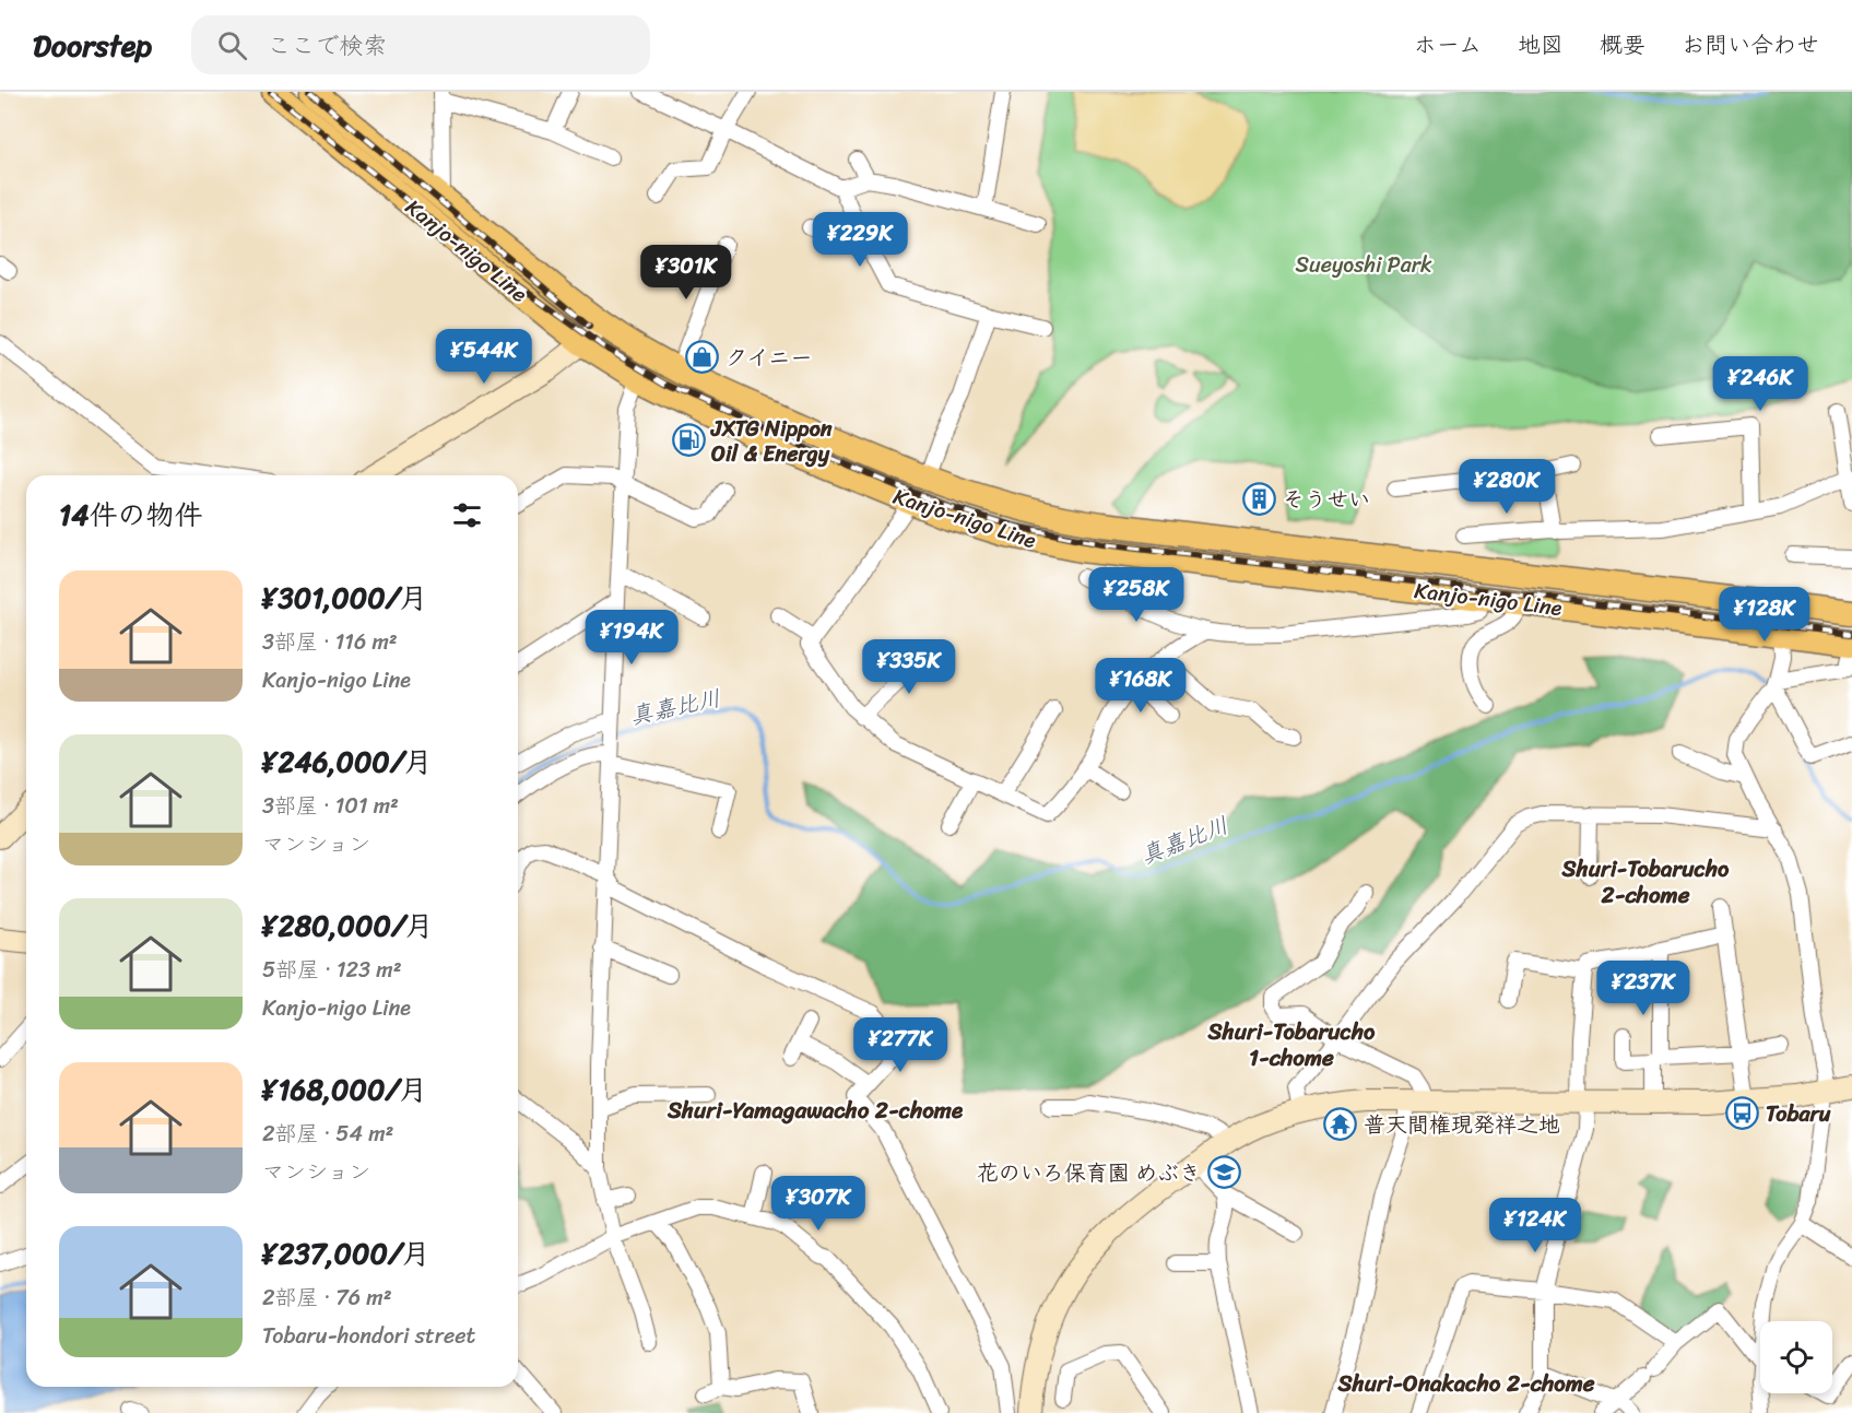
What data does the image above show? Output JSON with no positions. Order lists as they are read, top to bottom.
{
  "streets": {
    "main road": ["Kanjo-nigo Line"]
  },
  "districts": [
    "Shuri-Tobarucho 2-chome",
    "Shuri-Tobarucho 1-chome",
    "Shuri-Yamagawacho 2-chome",
    "Shuri-Onakacho 2-chome"
  ],
  "water": ["真嘉比川"],
  "parks": ["Sueyoshi Park"],
  "places": {
    "shop": ["クイニー"],
    "fuel station": ["JXTG Nippon Oil & Energy"],
    "building": ["そうせい"],
    "bus stop": ["Tobaru"],
    "temple": ["普天間権現発祥之地"],
    "school or university": ["花のいろ保育園 めぶき"]
  },
  "page": {
    "header": "Doorstep",
    "search": "ここで検索",
    "nav": [
      "ホーム",
      "地図",
      "概要",
      "お問い合わせ"
    ],
    "price": [
      "¥229K",
      "¥301K",
      "¥544K",
      "¥246K",
      "¥280K",
      "¥258K",
      "¥128K",
      "¥194K",
      "¥335K",
      "¥168K",
      "¥237K",
      "¥277K",
      "¥307K",
      "¥124K"
    ],
    "heading": "14件の物件",
    "list": [
      {
        "name": "¥301,000/月",
        "note": "3部屋 · 116 m² · Kanjo-nigo Line"
      },
      {
        "name": "¥246,000/月",
        "note": "3部屋 · 101 m² · マンション"
      },
      {
        "name": "¥280,000/月",
        "note": "5部屋 · 123 m² · Kanjo-nigo Line"
      },
      {
        "name": "¥168,000/月",
        "note": "2部屋 · 54 m² · マンション"
      },
      {
        "name": "¥237,000/月",
        "note": "2部屋 · 76 m² · Tobaru-hondori street"
      }
    ]
  }
}
